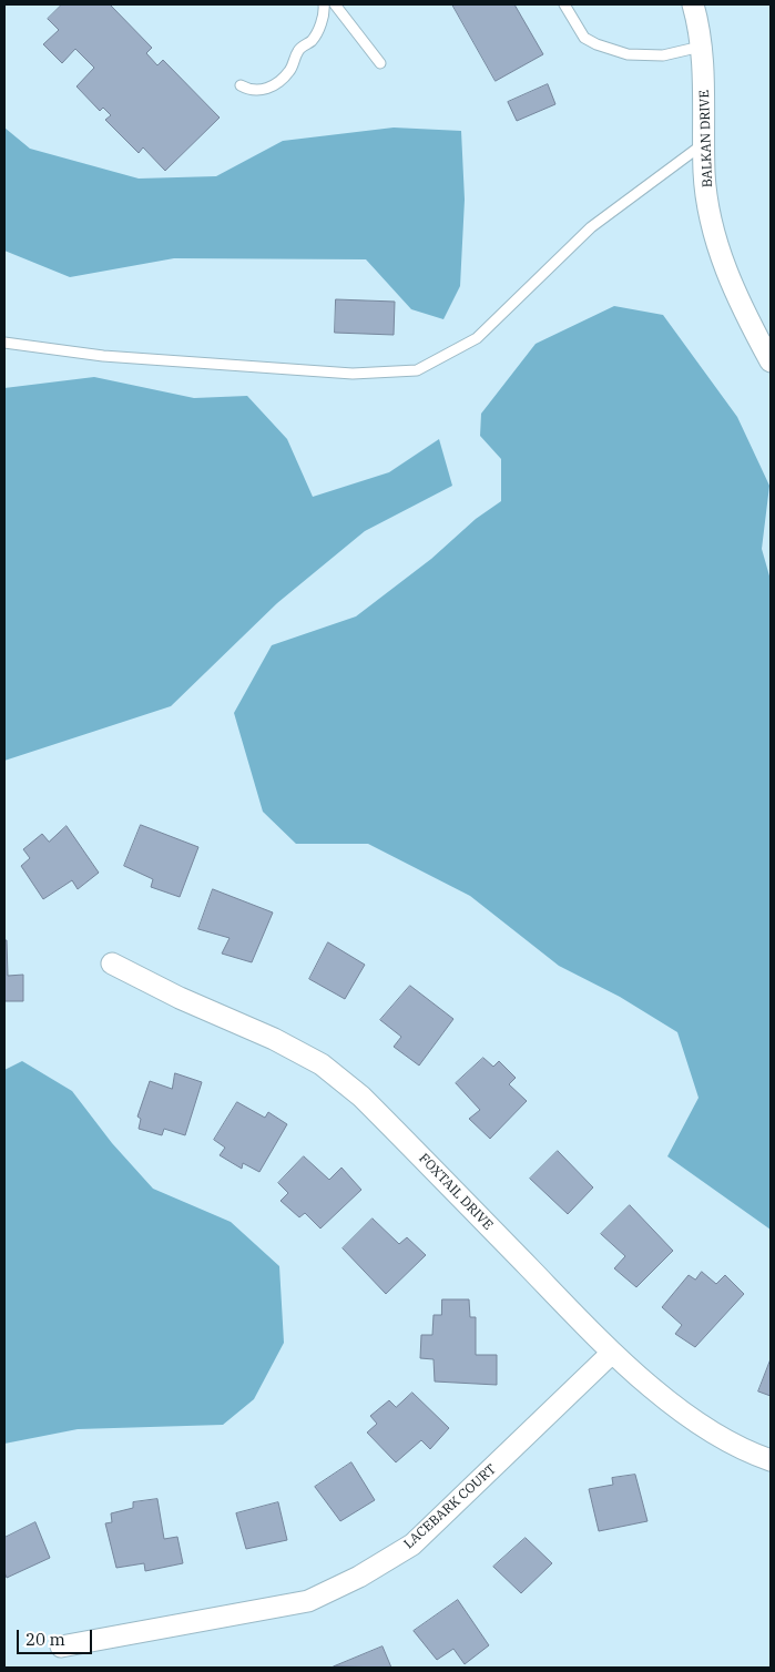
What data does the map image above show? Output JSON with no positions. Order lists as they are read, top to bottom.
{
  "streets": {
    "street": ["BALKAN DRIVE", "FOXTAIL DRIVE", "LACEBARK COURT"]
  },
  "crossings": [
    ["FOXTAIL DRIVE", "LACEBARK COURT"]
  ],
  "scale_bar": "20 m"
}
